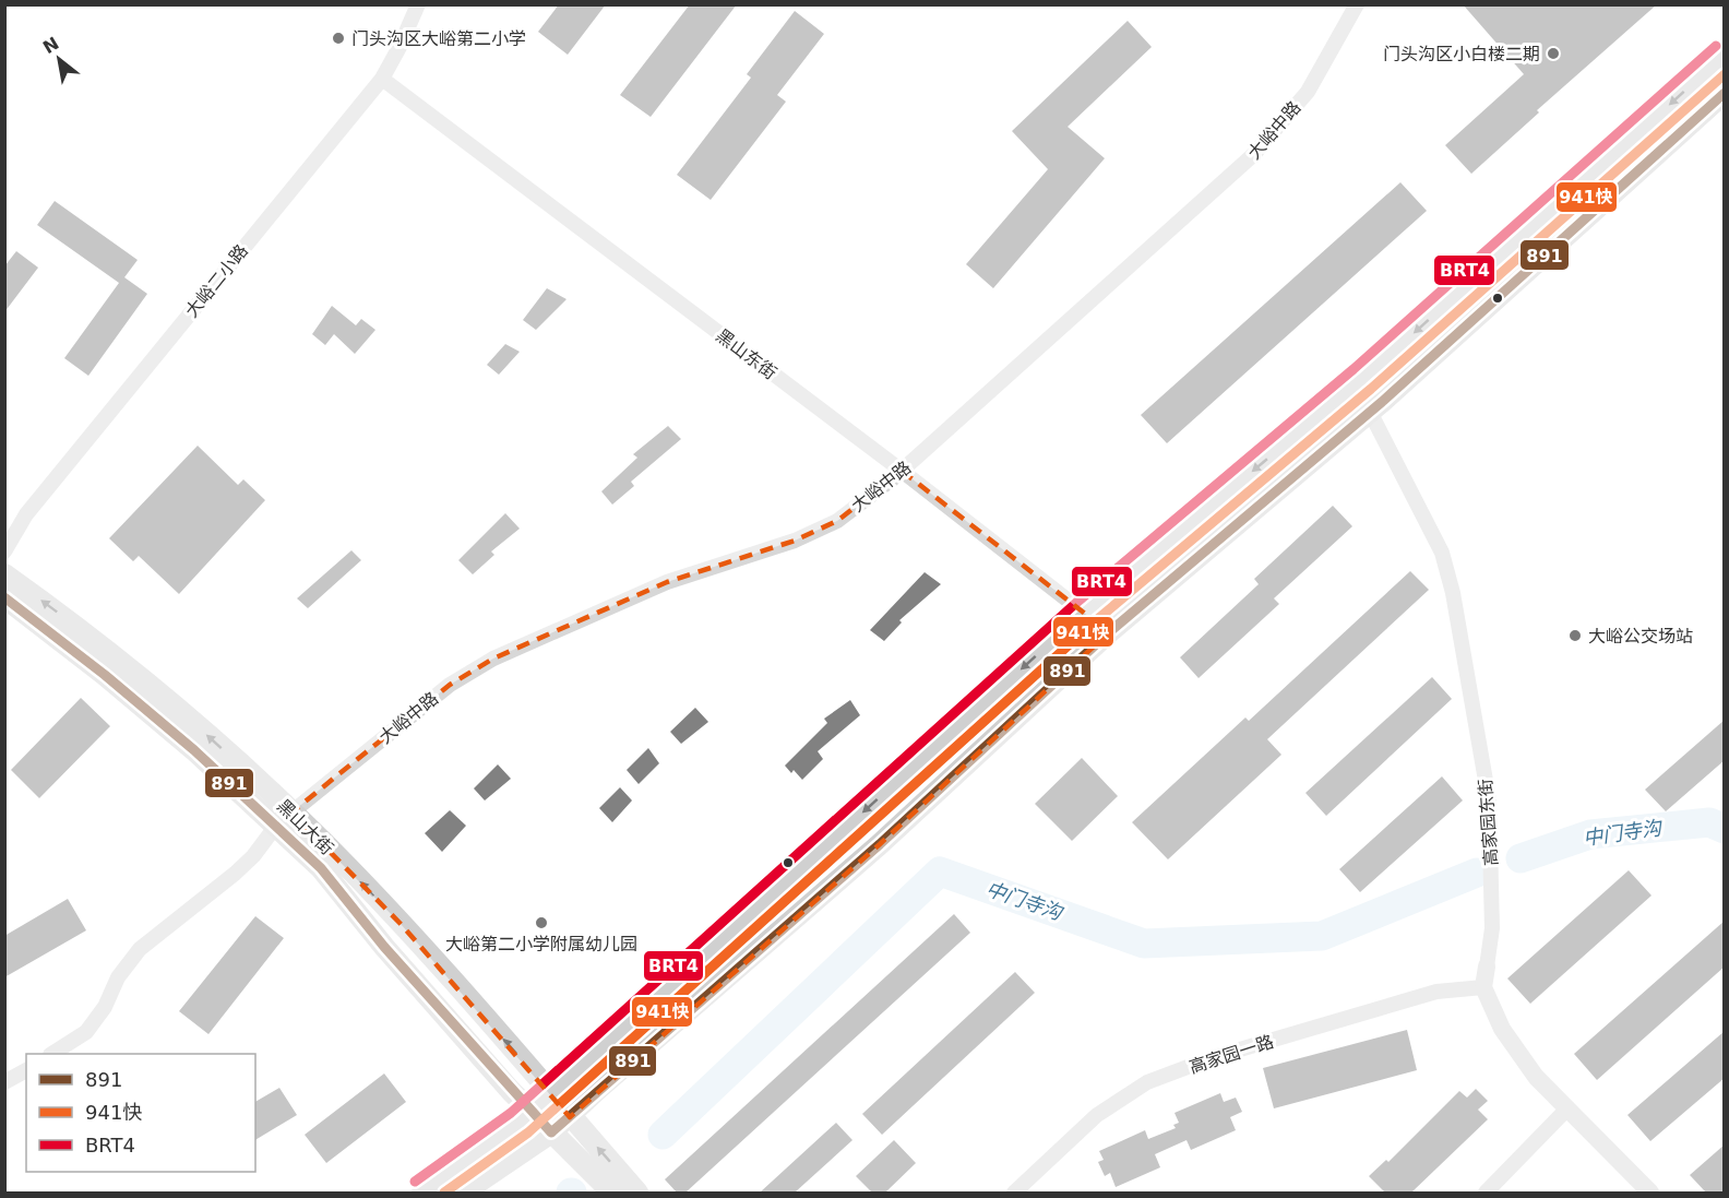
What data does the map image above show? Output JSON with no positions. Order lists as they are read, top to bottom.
{
  "streets": {
    "main road": ["黑山大街"],
    "street": [
      "大峪中路",
      "大峪二小路",
      "黑山东街",
      "高家园东街",
      "高家园一路"
    ]
  },
  "crossings": [
    ["大峪中路", "黑山东街"],
    ["大峪中路", "黑山大街"],
    ["大峪二小路", "黑山东街"],
    ["高家园东街", "高家园一路"]
  ],
  "water": ["中门寺沟"],
  "places": [
    "门头沟区大峪第二小学",
    "门头沟区小白楼二期",
    "大峪公交场站",
    "大峪第二小学附属幼儿园"
  ],
  "lines": ["transit line BRT4", "transit line 941快", "transit line 891"],
  "legend": ["891", "941快", "BRT4"],
  "north": "top left"
}
